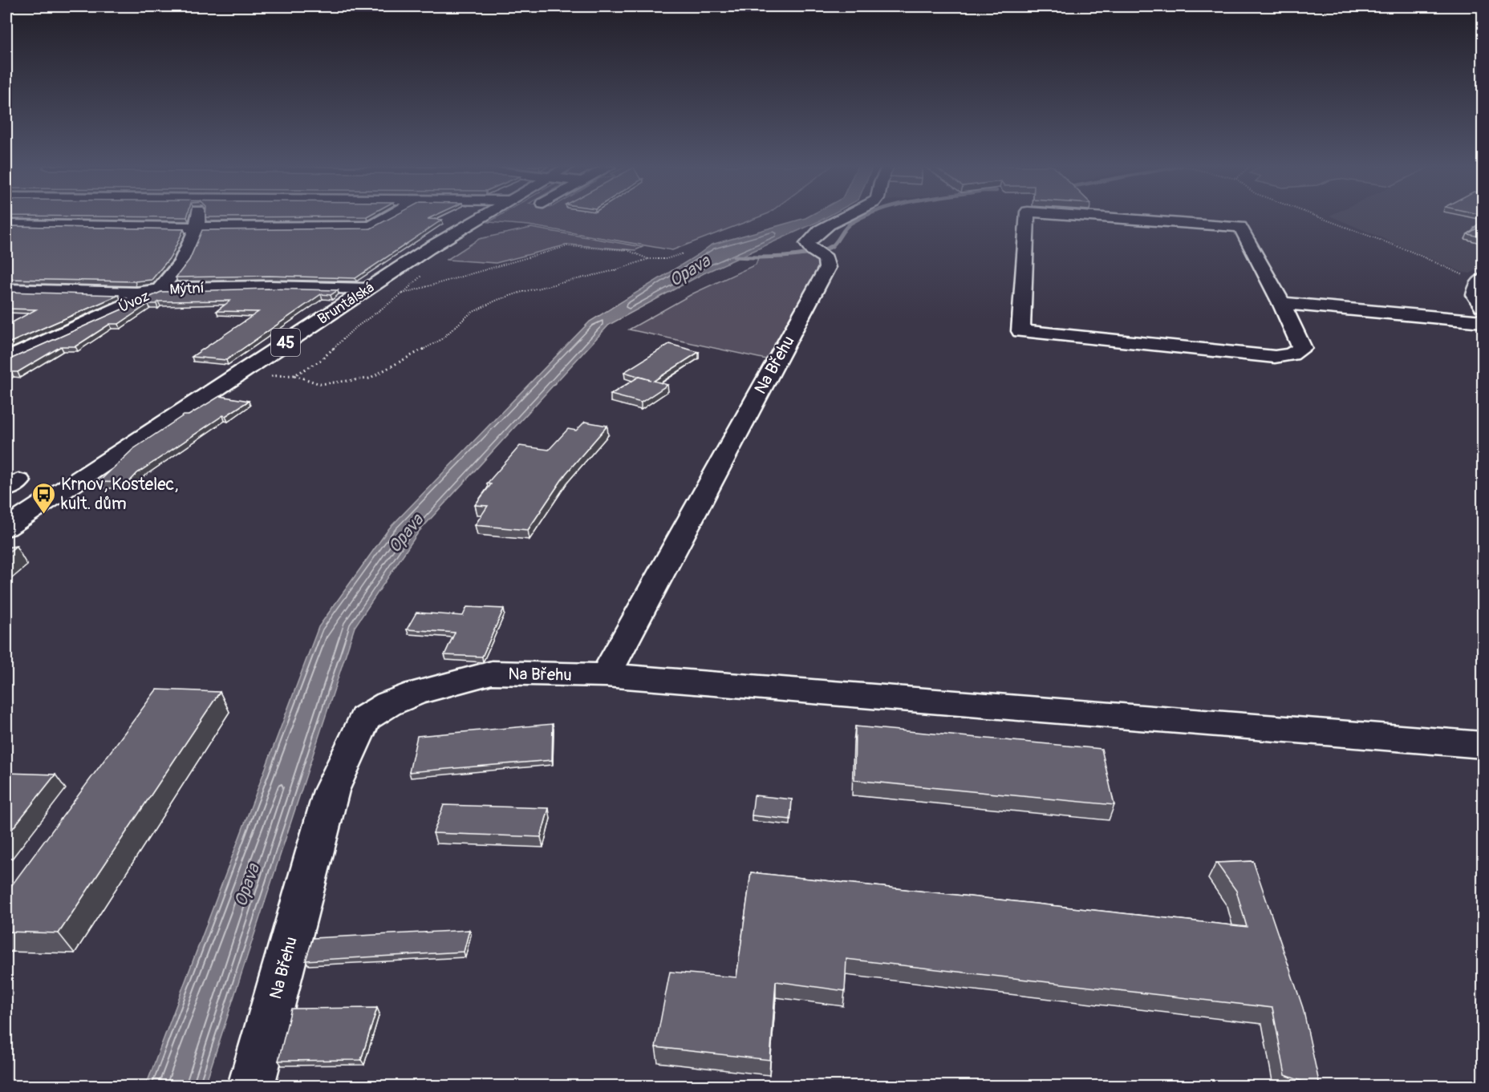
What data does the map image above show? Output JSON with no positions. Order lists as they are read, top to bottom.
{
  "streets": {
    "street": [
      "Mýtní",
      "Úvoz",
      "Bruntálská",
      "45",
      "Na Břehu"
    ]
  },
  "crossings": [
    ["Mýtní", "Úvoz"],
    ["Mýtní", "Bruntálská"]
  ],
  "water": ["Opava"],
  "places": {
    "bus stop": ["Krnov, Kostelec, kult. dům"]
  }
}
